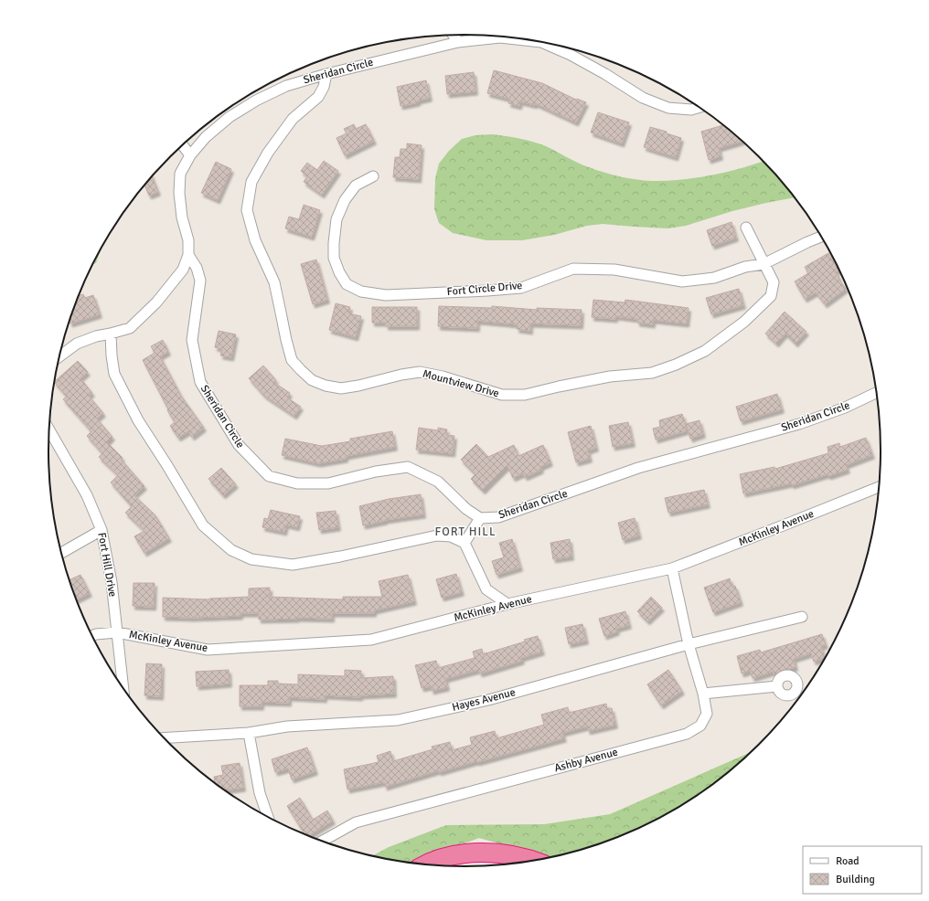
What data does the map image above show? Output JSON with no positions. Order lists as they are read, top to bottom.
{
  "streets": {
    "street": [
      "Sheridan Circle",
      "Fort Circle Drive",
      "Mountview Drive",
      "McKinley Avenue",
      "Fort Hill Drive",
      "Hayes Avenue",
      "Ashby Avenue"
    ]
  },
  "crossings": [
    ["Sheridan Circle", "Mountview Drive"],
    ["Fort Circle Drive", "Mountview Drive"],
    ["McKinley Avenue", "Fort Hill Drive"],
    ["McKinley Avenue", "Ashby Avenue"],
    ["Hayes Avenue", "Ashby Avenue"]
  ],
  "districts": ["FORT HILL"],
  "legend": ["Road", "Building"]
}
